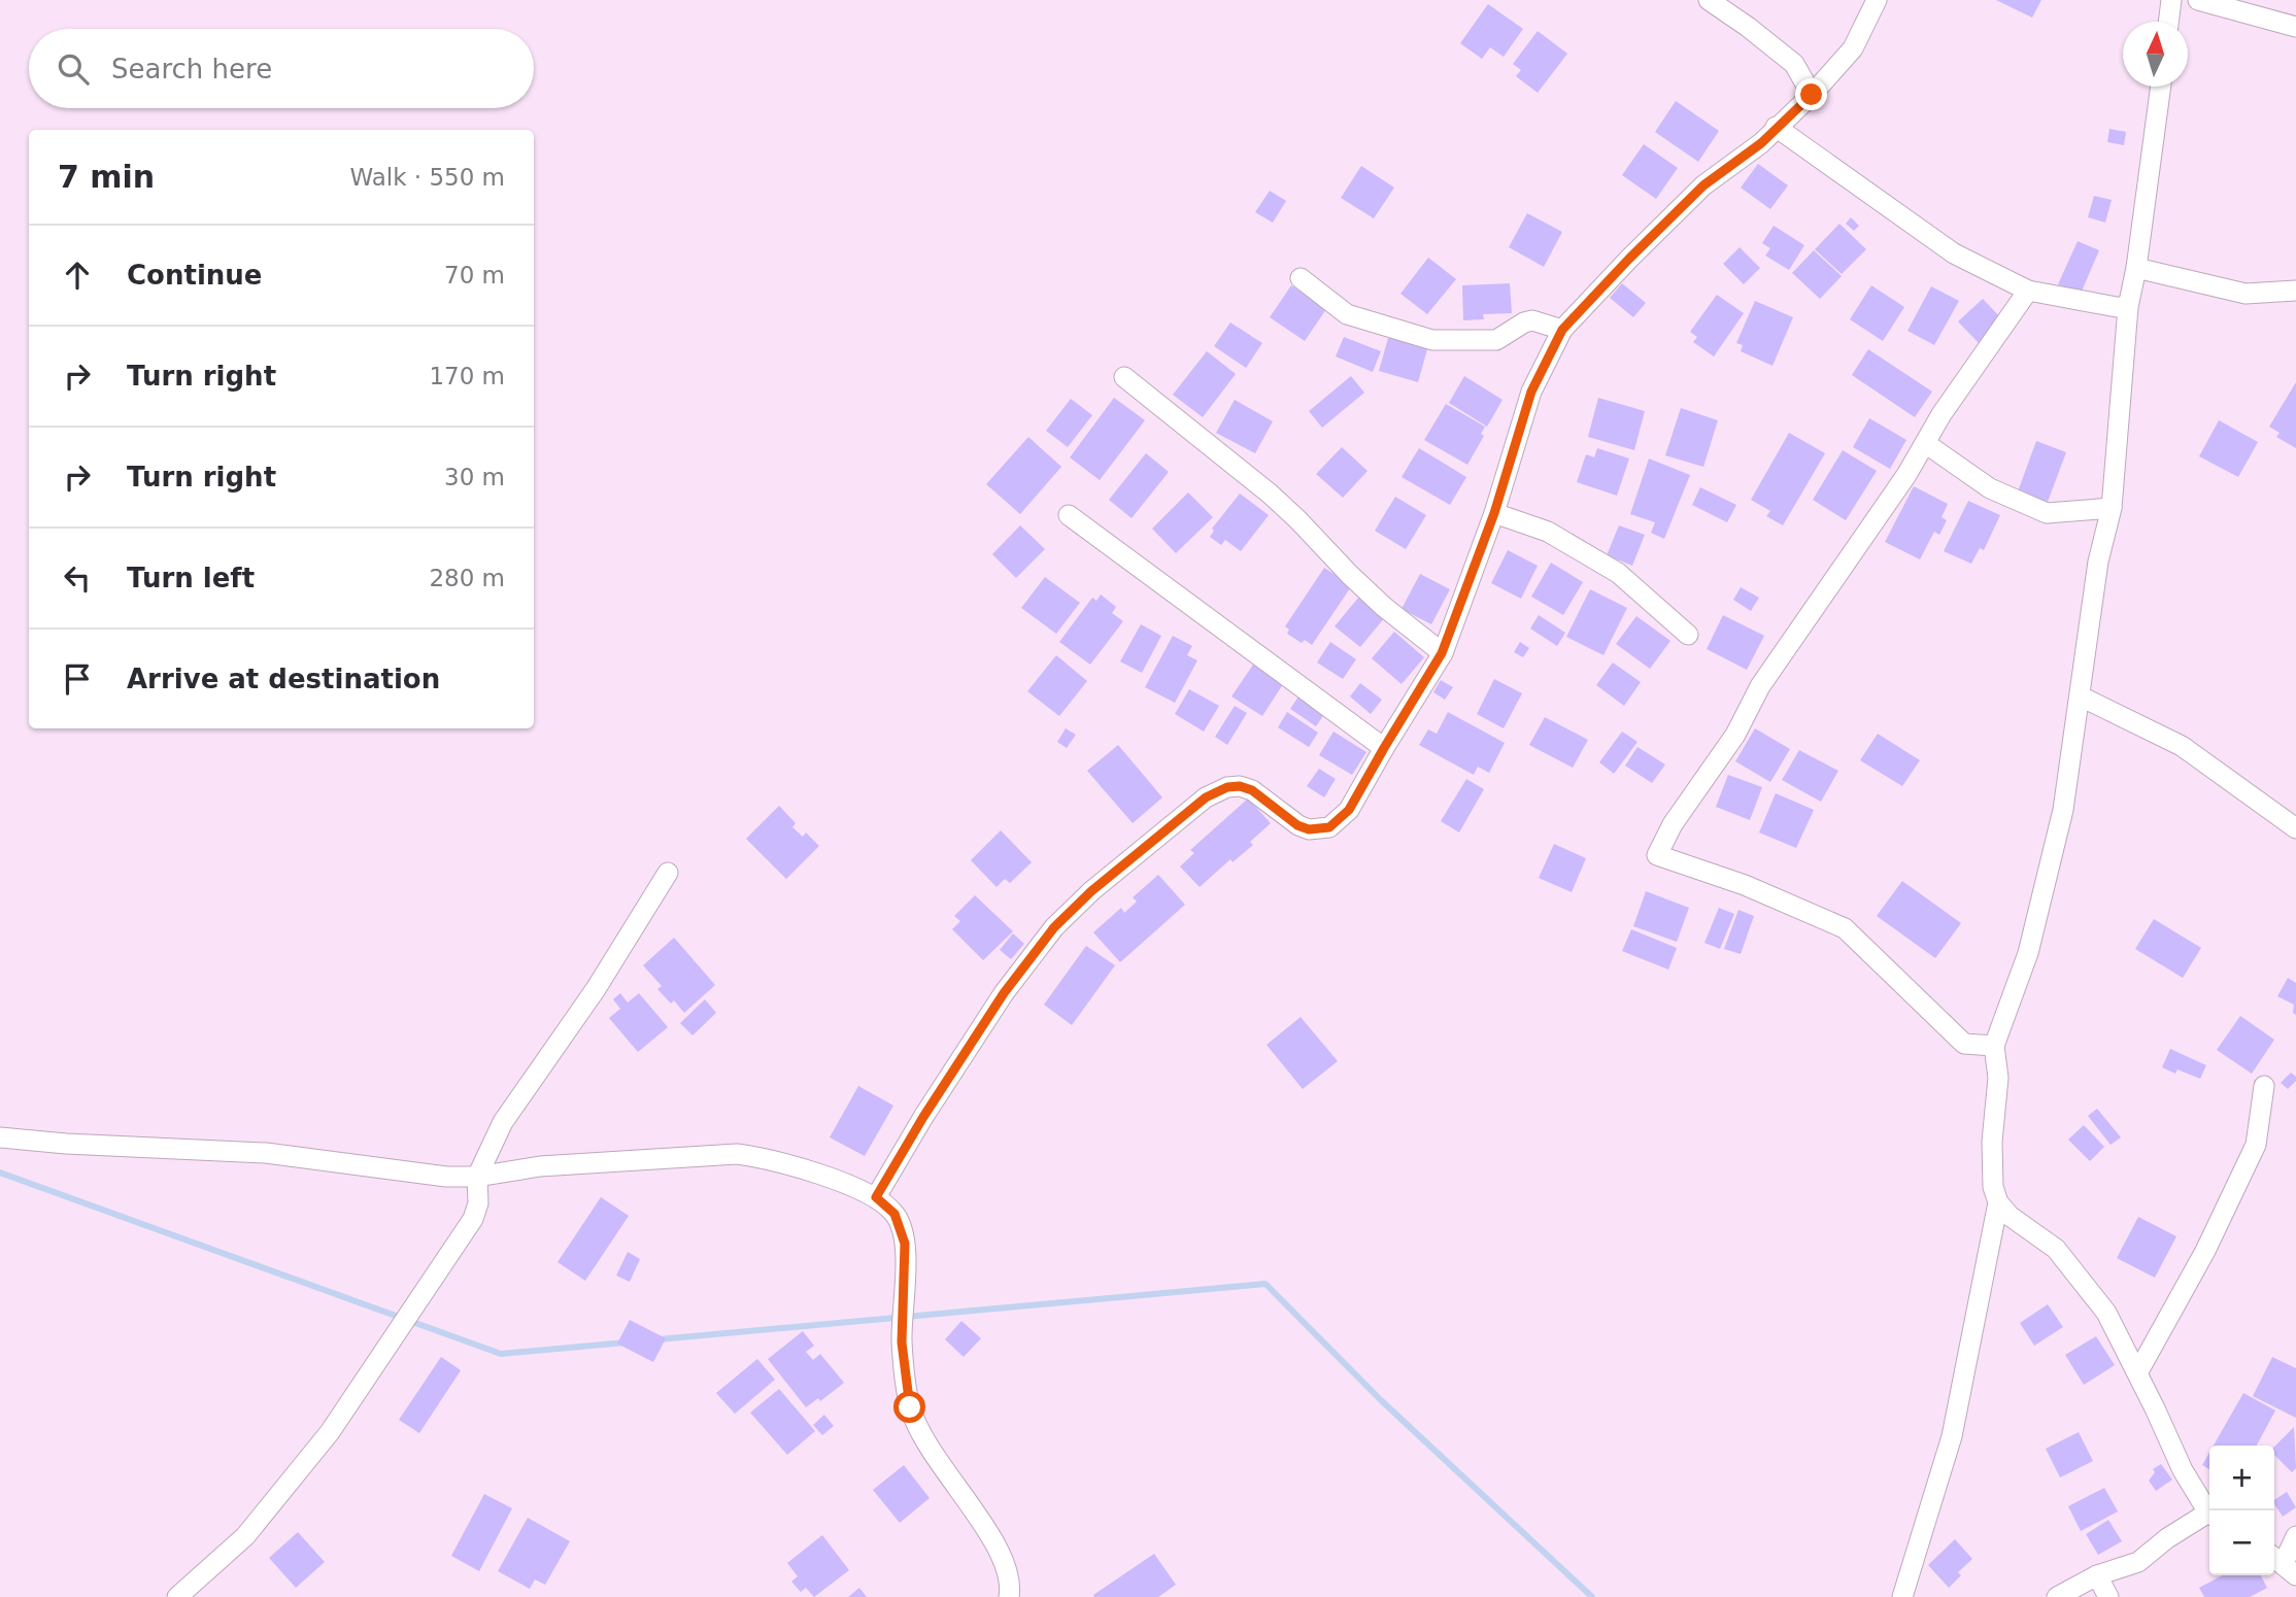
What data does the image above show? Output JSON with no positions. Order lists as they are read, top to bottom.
{
  "north": "top",
  "page": {
    "search": "Search here",
    "heading": ["7 min", "Walk · 550 m"],
    "list": [
      ["Continue", "70 m"],
      ["Turn right", "170 m"],
      ["Turn right", "30 m"],
      ["Turn left", "280 m"],
      "Arrive at destination"
    ],
    "map_buttons": ["+", "−"]
  }
}
